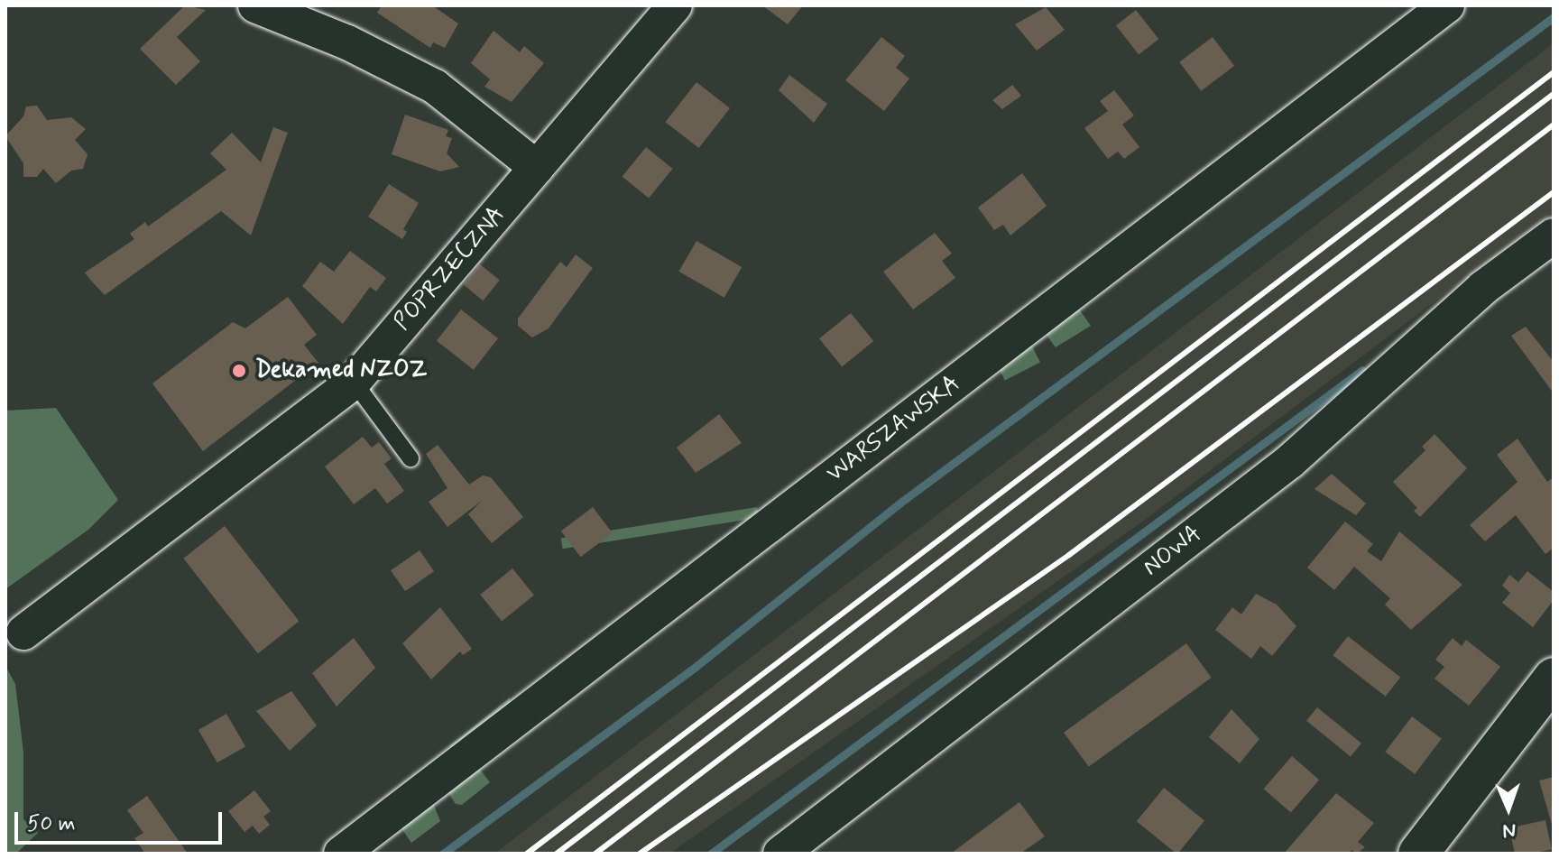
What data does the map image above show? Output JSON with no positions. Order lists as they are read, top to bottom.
{
  "streets": {
    "street": ["POPRZECZNA", "WARSZAWSKA", "NOWA"]
  },
  "places": ["Dekamed NZOZ"],
  "scale_bar": "50 m",
  "north": "bottom"
}
